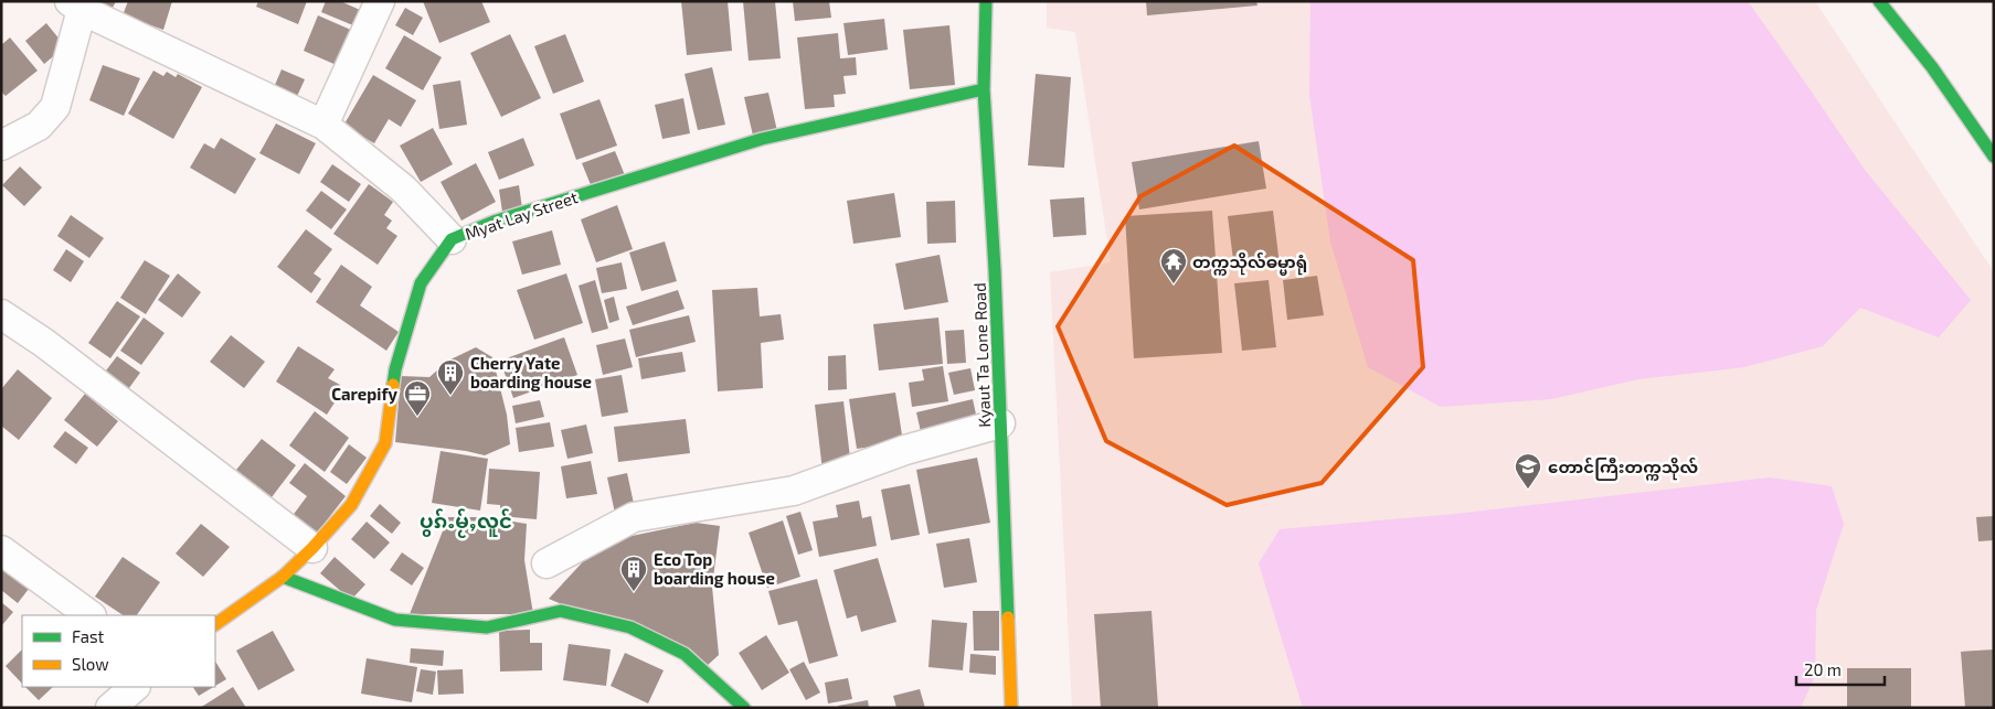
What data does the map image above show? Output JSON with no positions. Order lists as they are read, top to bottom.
{
  "streets": {
    "street": ["Myat Lay Street", "Kyaut Ta Lone Road"]
  },
  "crossings": [
    ["Myat Lay Street", "Kyaut Ta Lone Road"]
  ],
  "districts": ["ပွၵ်ႉမႂ်ႇလူင်"],
  "places": {
    "temple": ["တက္ကသိုလ်ဓမ္မာရုံ"],
    "building": ["Cherry Yate boarding house", "Eco Top boarding house"],
    "office": ["Carepify"],
    "school or university": ["တောင်ကြီးတက္ကသိုလ်"]
  },
  "legend": ["Fast", "Slow"],
  "scale_bar": "20 m"
}
